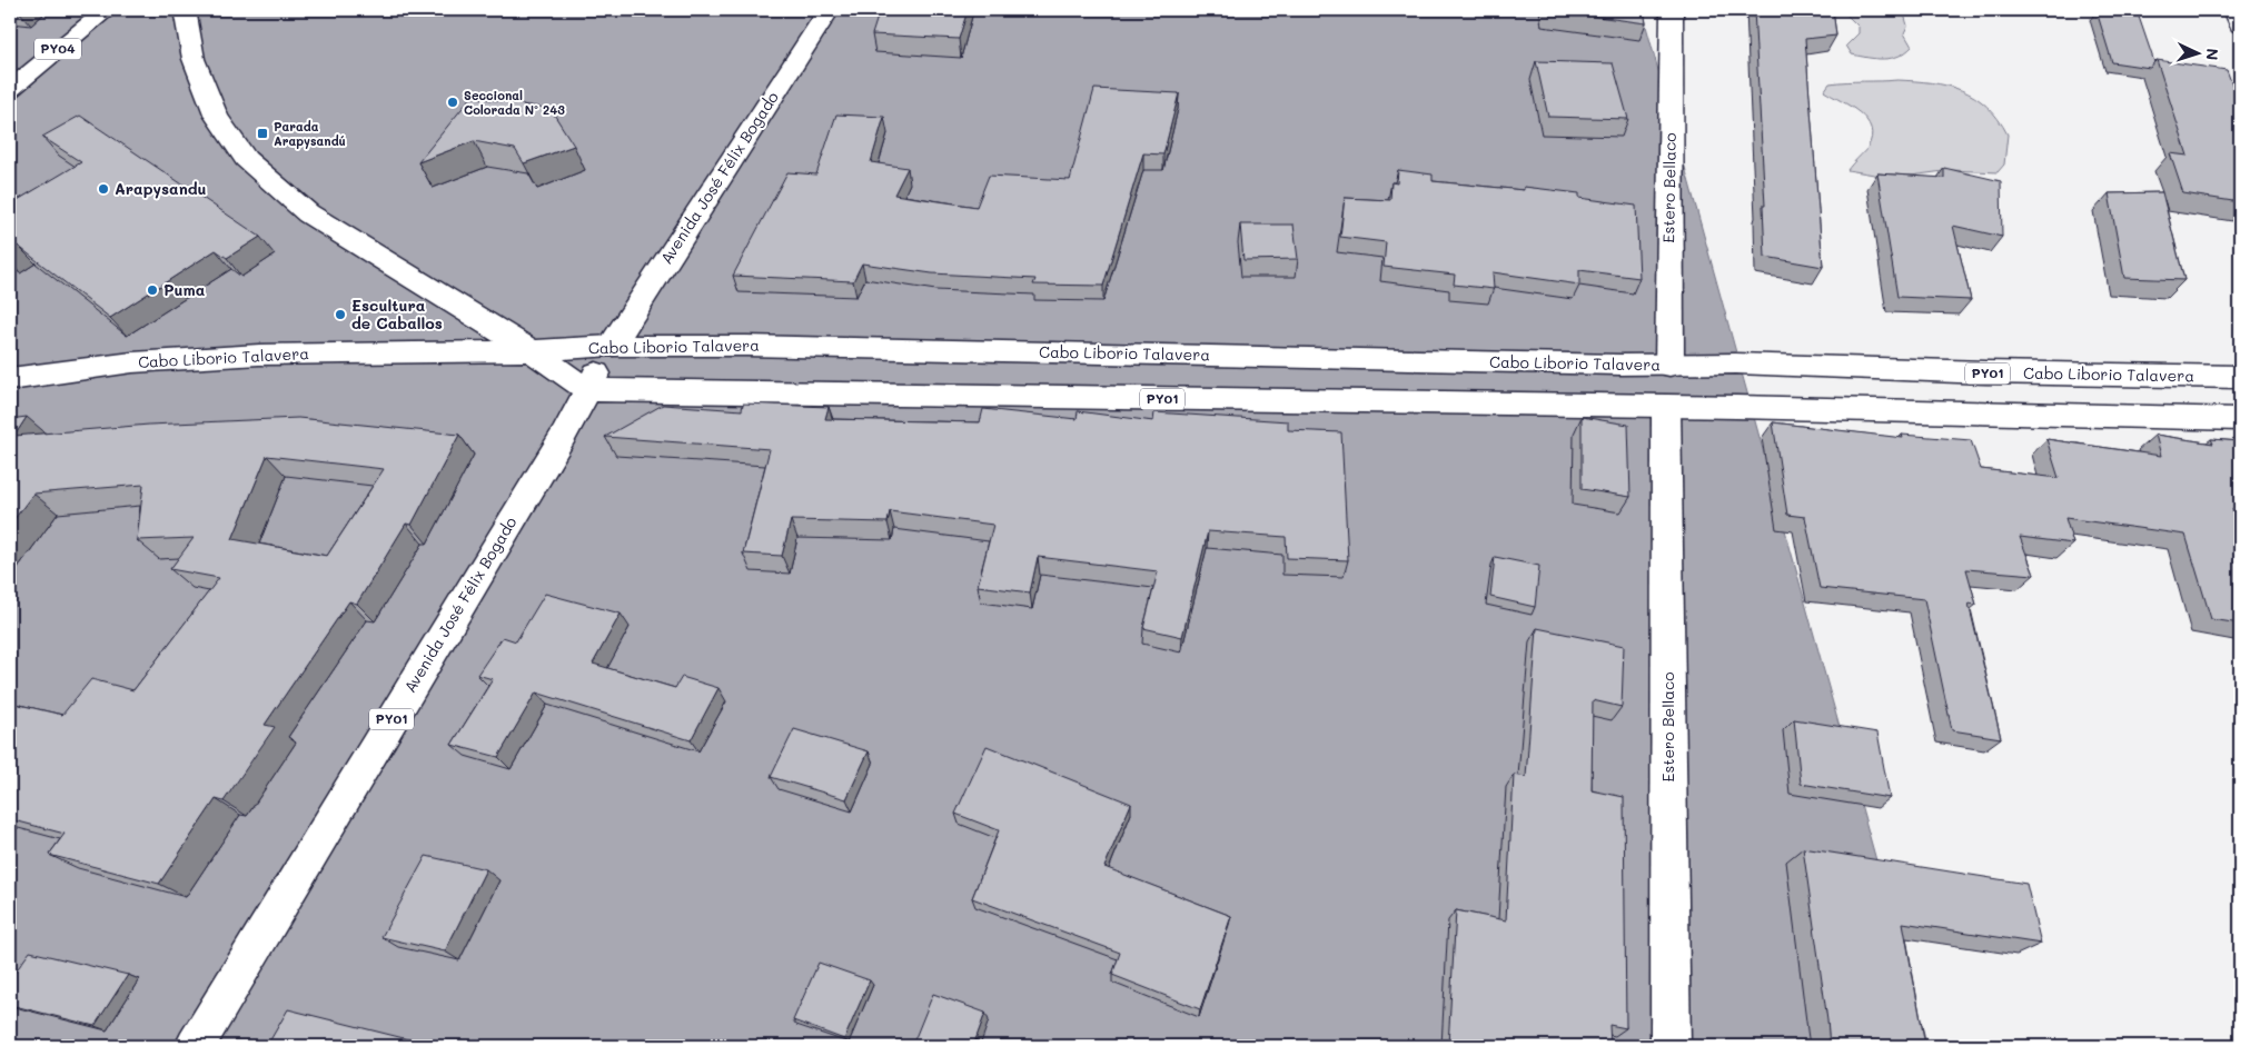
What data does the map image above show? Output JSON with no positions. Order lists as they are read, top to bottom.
{
  "streets": {
    "main road": [
      "PY04",
      "Avenida José Félix Bogado",
      "Estero Bellaco",
      "Cabo Liborio Talavera",
      "PY01"
    ]
  },
  "crossings": [
    ["Avenida José Félix Bogado", "Cabo Liborio Talavera"],
    ["Avenida José Félix Bogado", "PY01"],
    ["Estero Bellaco", "Cabo Liborio Talavera"],
    ["Estero Bellaco", "PY01"],
    ["Cabo Liborio Talavera", "PY01"]
  ],
  "places": {
    "other": [
      "Seccional Colorada Nº 243",
      "Arapysandu",
      "Puma",
      "Escultura de Caballos"
    ],
    "transit": ["Parada Arapysandú"]
  },
  "north": "right"
}
